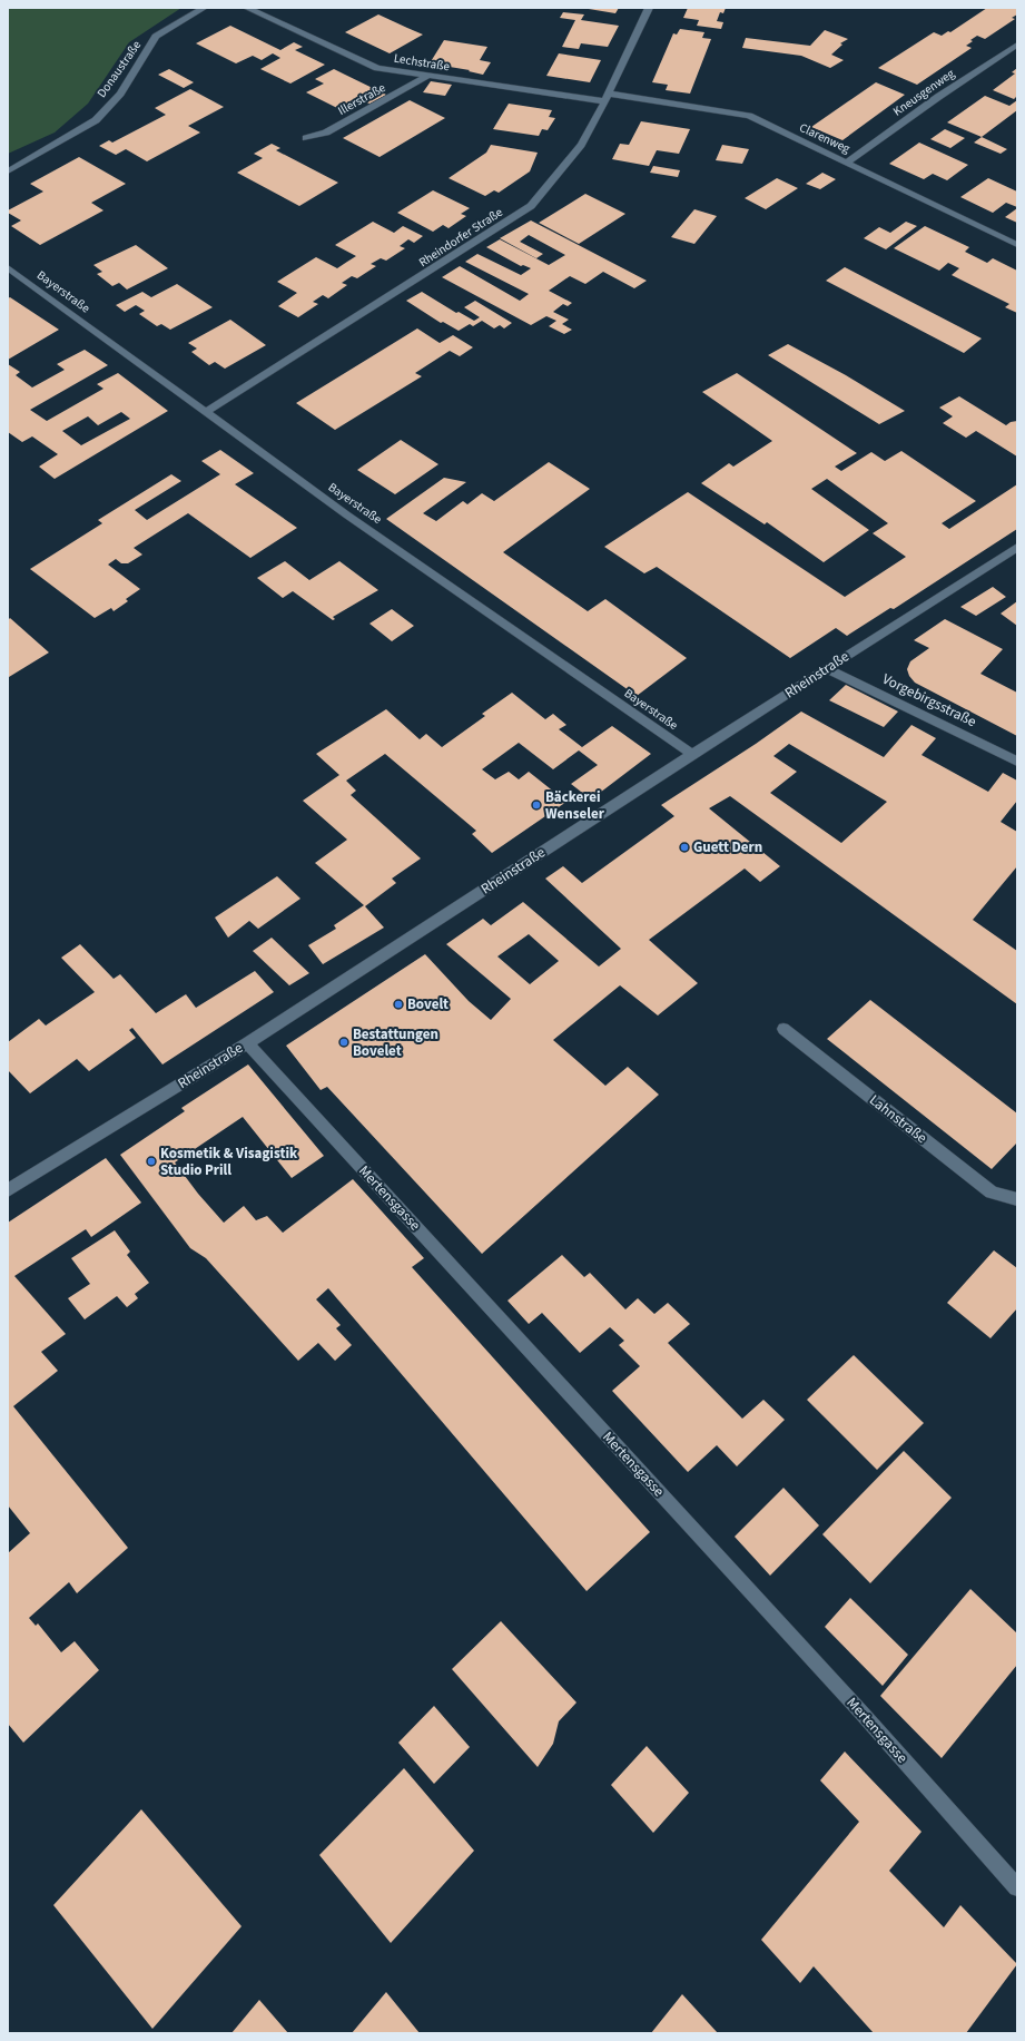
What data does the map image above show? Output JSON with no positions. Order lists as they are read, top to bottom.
{
  "streets": {
    "street": [
      "Lechstraße",
      "Donaustraße",
      "Kneusgenweg",
      "Illerstraße",
      "Clarenweg",
      "Rheindorfer Straße",
      "Bayerstraße",
      "Rheinstraße",
      "Vorgebirgsstraße",
      "Lahnstraße",
      "Mertensgasse"
    ]
  },
  "crossings": [
    ["Lechstraße", "Illerstraße"],
    ["Lechstraße", "Clarenweg"],
    ["Lechstraße", "Rheindorfer Straße"],
    ["Kneusgenweg", "Clarenweg"],
    ["Clarenweg", "Rheindorfer Straße"],
    ["Rheindorfer Straße", "Bayerstraße"],
    ["Bayerstraße", "Rheinstraße"],
    ["Rheinstraße", "Vorgebirgsstraße"],
    ["Rheinstraße", "Mertensgasse"]
  ],
  "places": [
    "Bäckerei Wenseler",
    "Guett Dern",
    "Bovelt",
    "Bestattungen Bovelet",
    "Kosmetik & Visagistik Studio Prill"
  ]
}
